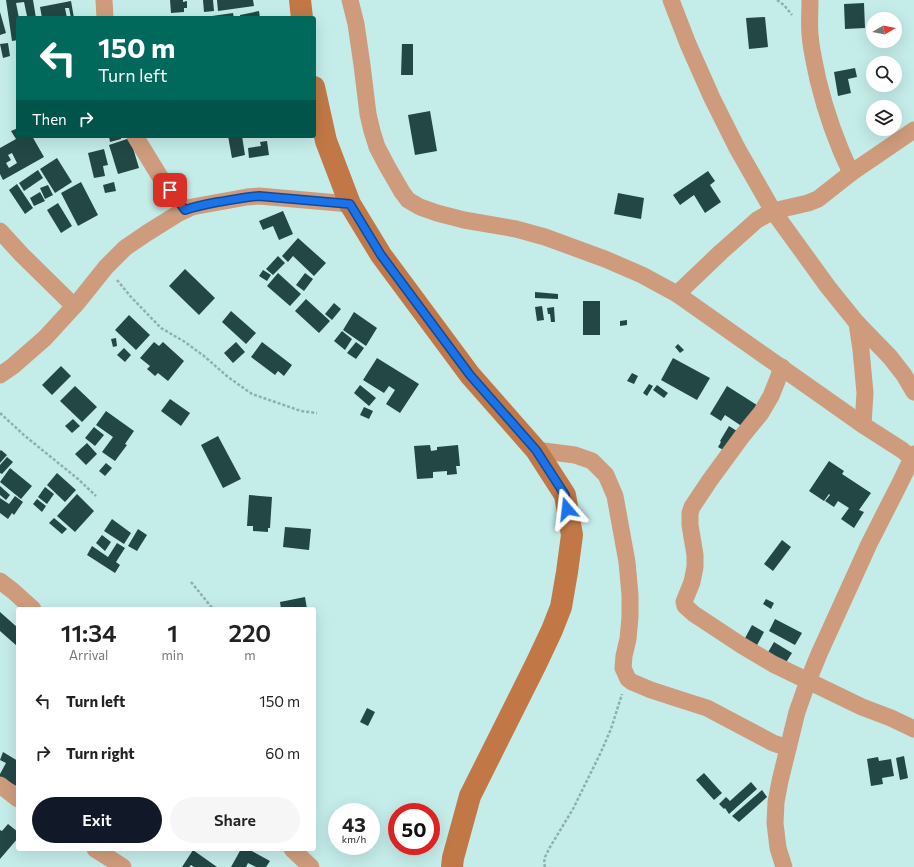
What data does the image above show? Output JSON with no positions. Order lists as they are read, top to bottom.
{
  "north": "right",
  "page": {
    "turn": ["150 m", "Turn left"],
    "then": "Then",
    "eta": [
      "11:34",
      "Arrival",
      "1",
      "min",
      "220",
      "m"
    ],
    "list": [
      {
        "name": "Turn left",
        "value": "150 m"
      },
      {
        "name": "Turn right",
        "value": "60 m"
      }
    ],
    "buttons": ["Exit", "Share"],
    "speed": "43 km/h",
    "limit": "50"
  }
}
